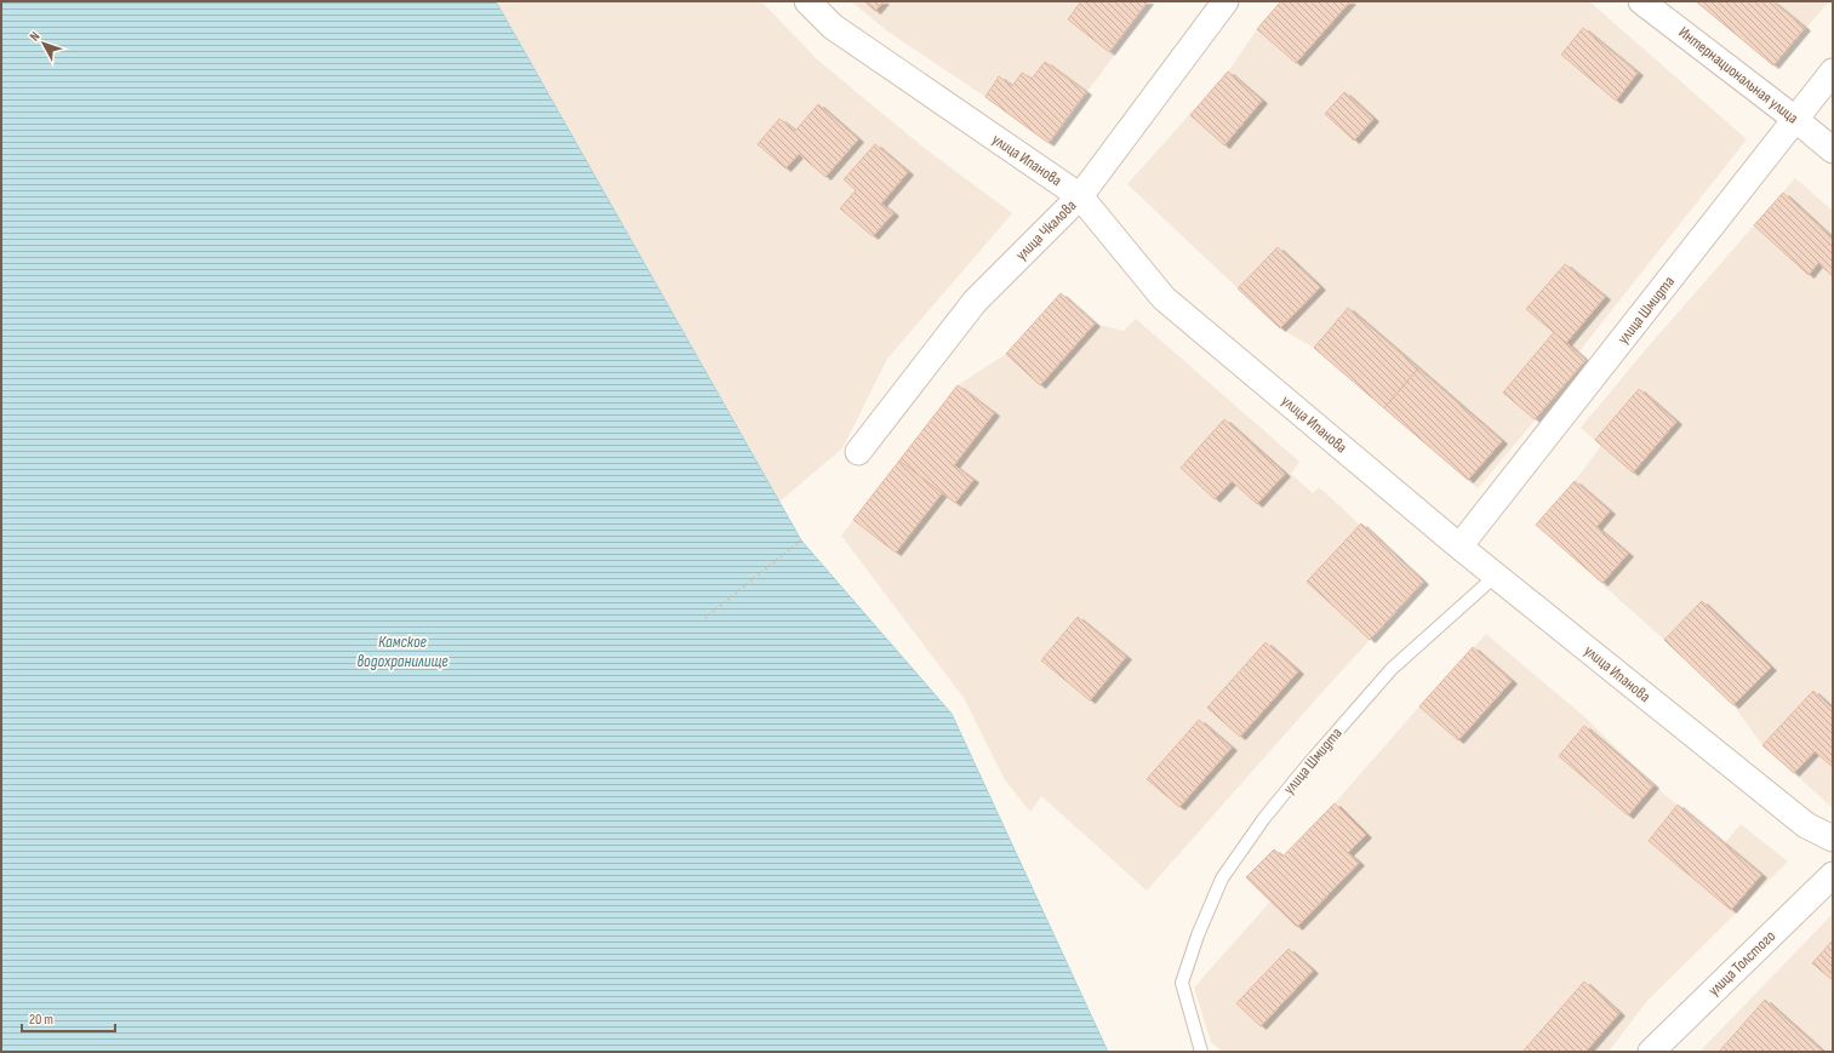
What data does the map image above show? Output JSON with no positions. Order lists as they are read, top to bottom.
{
  "streets": {
    "street": [
      "Интернациональная улица",
      "улица Ипанова",
      "улица Чкалова",
      "улица Шмидта",
      "улица Толстого"
    ]
  },
  "crossings": [
    ["Интернациональная улица", "улица Шмидта"],
    ["улица Ипанова", "улица Чкалова"],
    ["улица Ипанова", "улица Шмидта"]
  ],
  "water": ["Камское водохранилище"],
  "scale_bar": "20 m",
  "north": "top left"
}
